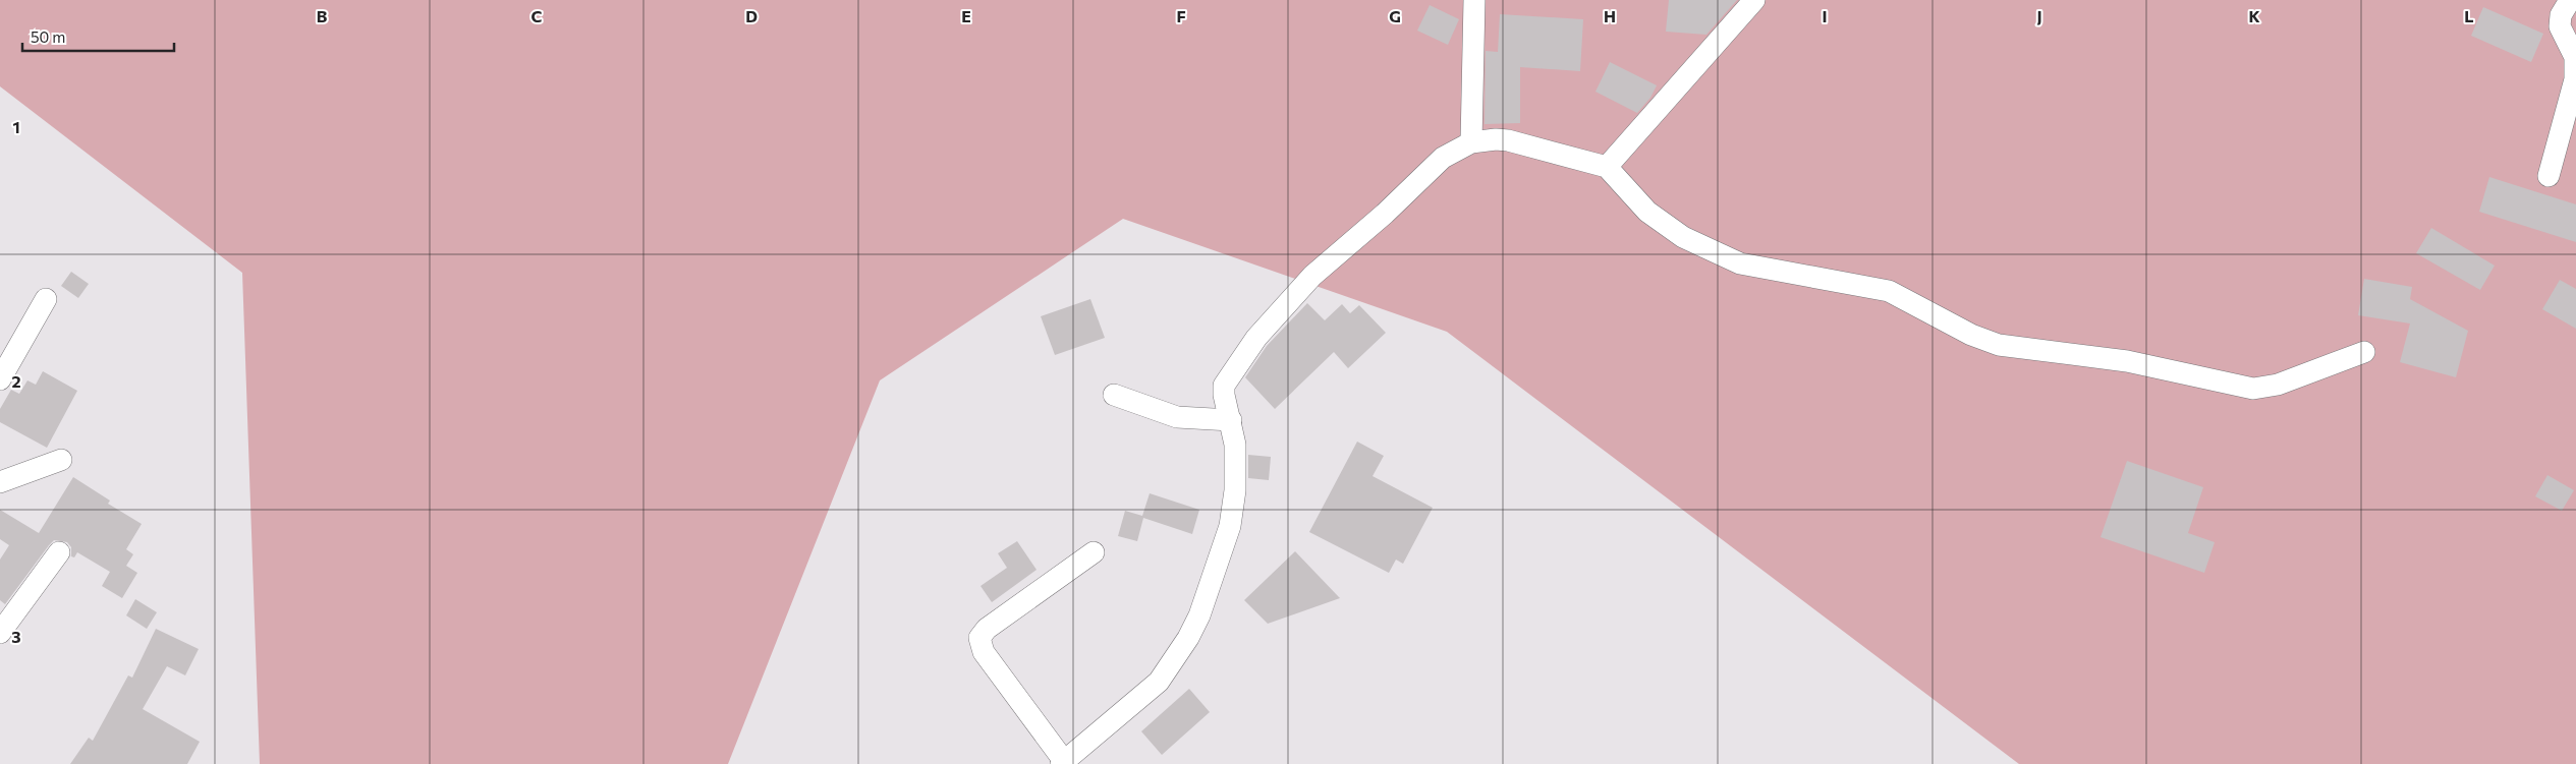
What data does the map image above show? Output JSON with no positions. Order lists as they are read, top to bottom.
{
  "scale_bar": "50 m",
  "grid": {
    "columns": [
      "B",
      "C",
      "D",
      "E",
      "F",
      "G",
      "H",
      "I",
      "J",
      "K",
      "L"
    ],
    "rows": ["1", "2", "3"]
  }
}
